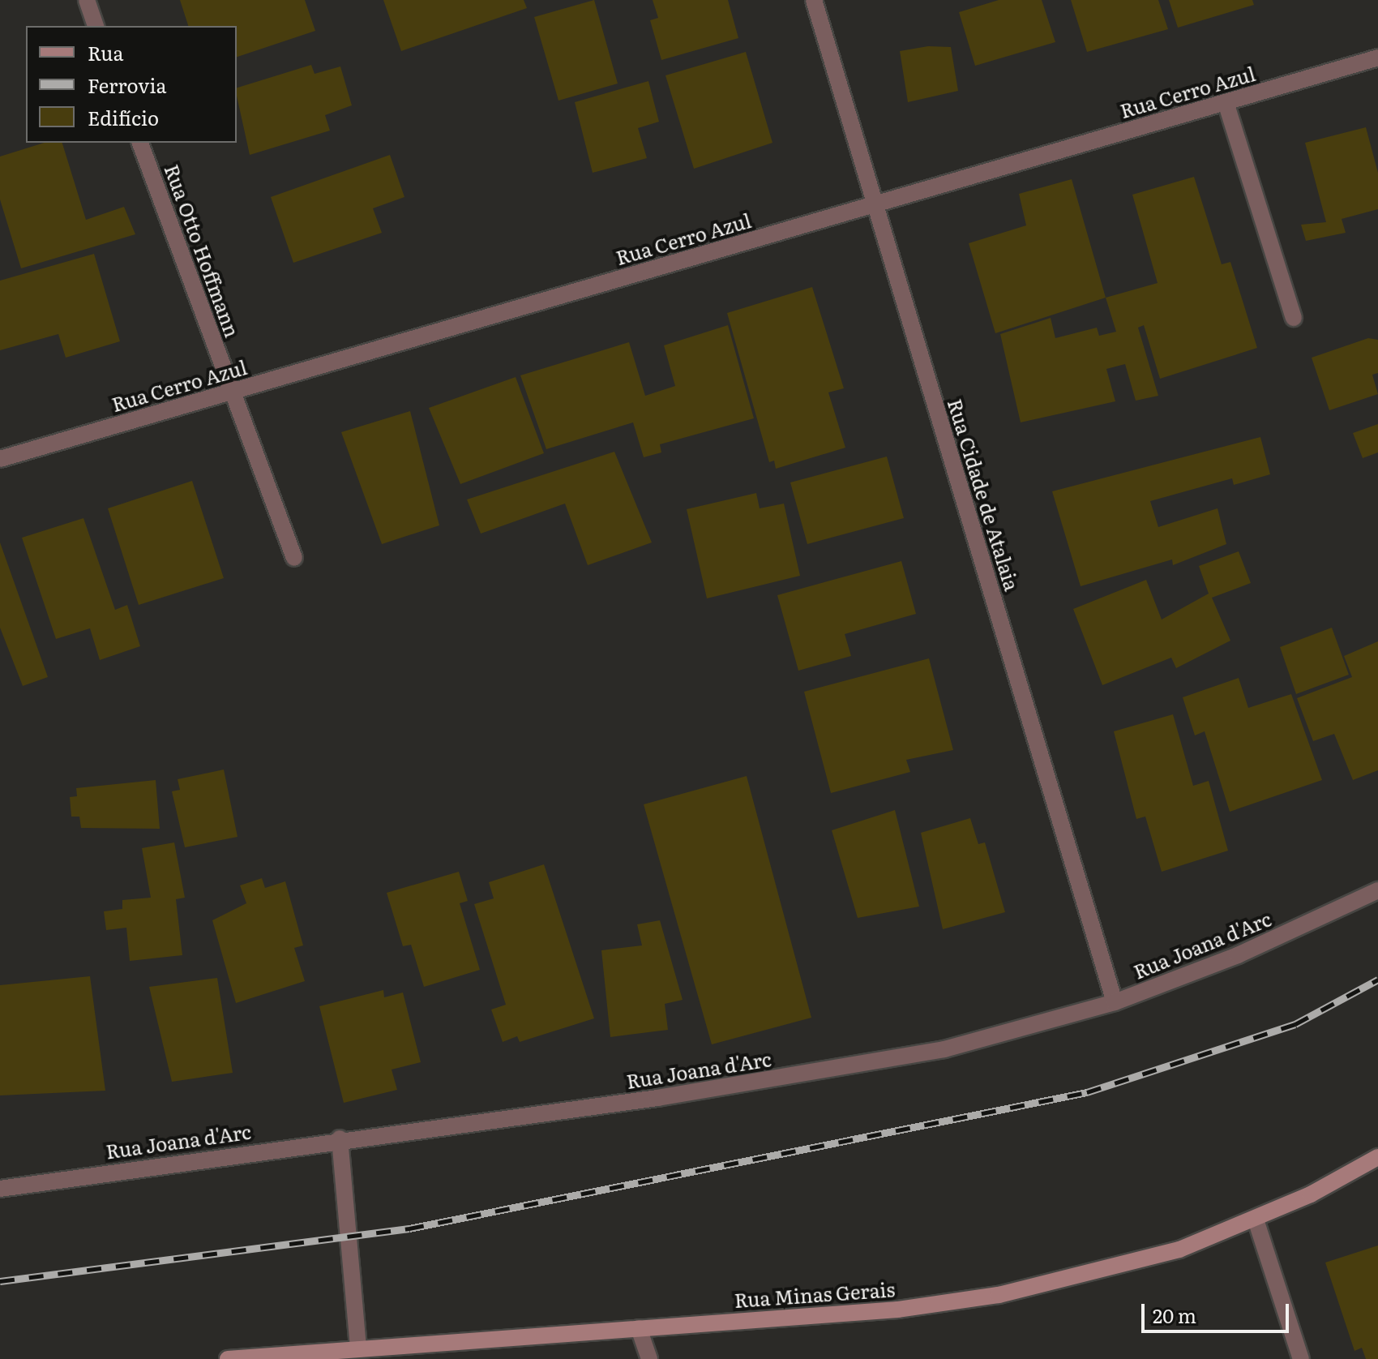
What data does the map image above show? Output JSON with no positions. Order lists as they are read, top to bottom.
{
  "streets": {
    "main road": ["Rua Minas Gerais"],
    "street": [
      "Rua Cerro Azul",
      "Rua Otto Hoffmann",
      "Rua Cidade de Atalaia",
      "Rua Joana d'Arc"
    ]
  },
  "crossings": [
    ["Rua Cerro Azul", "Rua Otto Hoffmann"],
    ["Rua Cerro Azul", "Rua Cidade de Atalaia"],
    ["Rua Cidade de Atalaia", "Rua Joana d'Arc"]
  ],
  "legend": ["Rua", "Ferrovia", "Edifício"],
  "scale_bar": "20 m"
}
